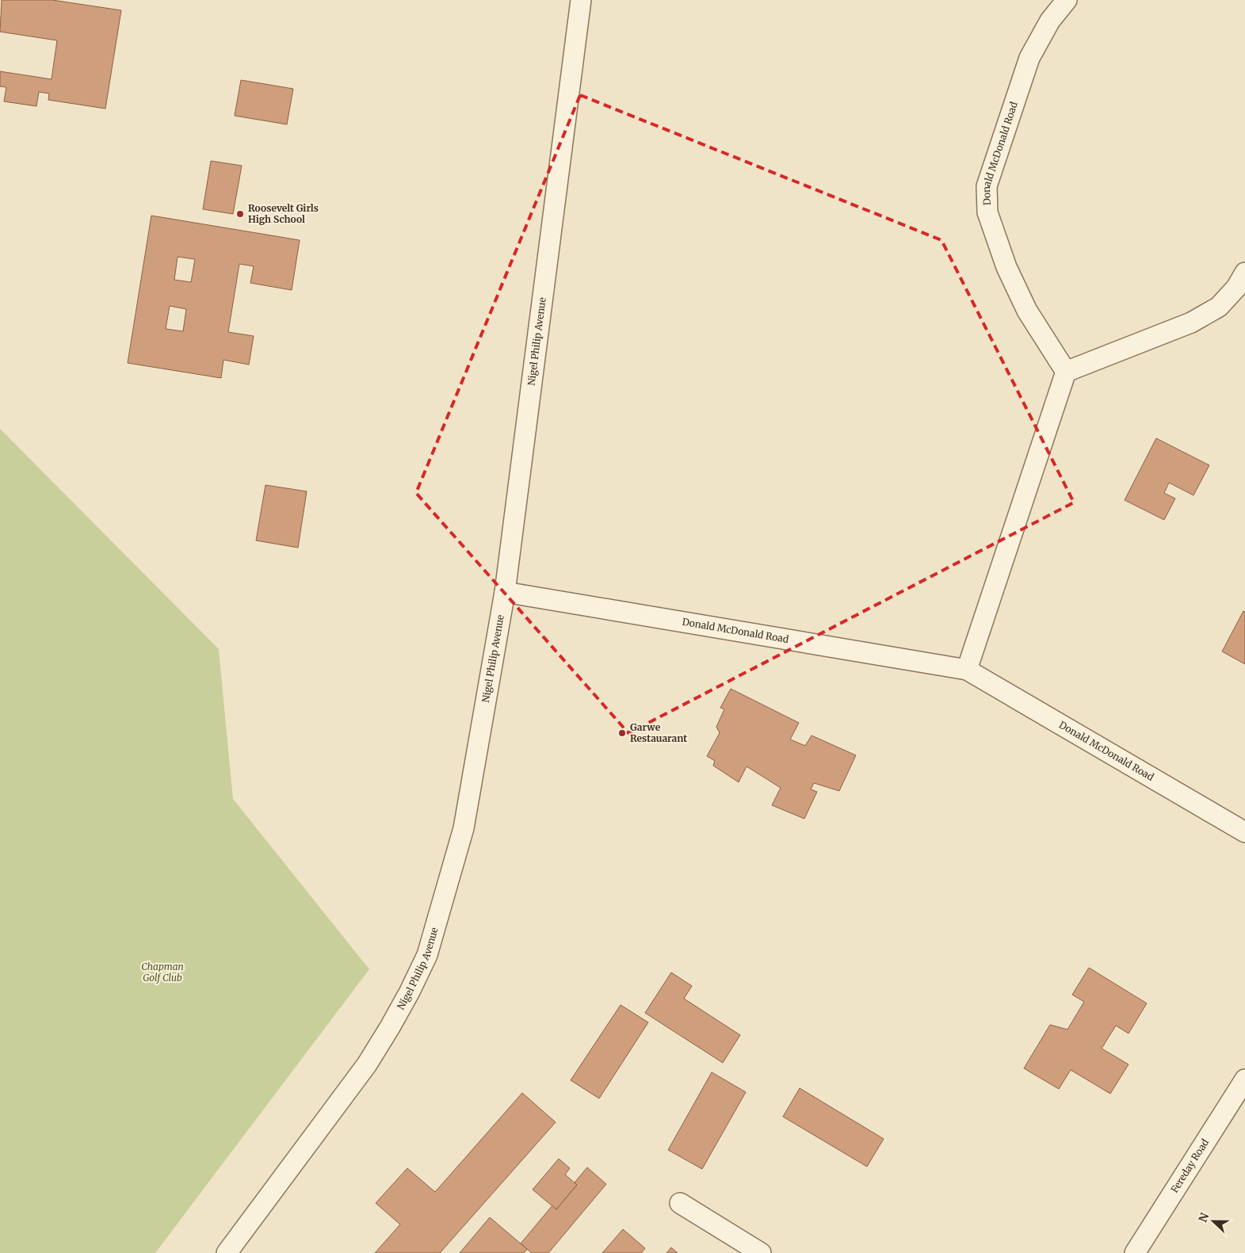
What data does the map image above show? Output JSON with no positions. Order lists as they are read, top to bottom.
{
  "streets": {
    "street": ["Donald McDonald Road", "Nigel Philip Avenue", "Fereday Road"]
  },
  "crossings": [
    ["Donald McDonald Road", "Nigel Philip Avenue"]
  ],
  "parks": ["Chapman Golf Club"],
  "places": ["Roosevelt Girls High School", "Garwe Restauarant"],
  "north": "left"
}
